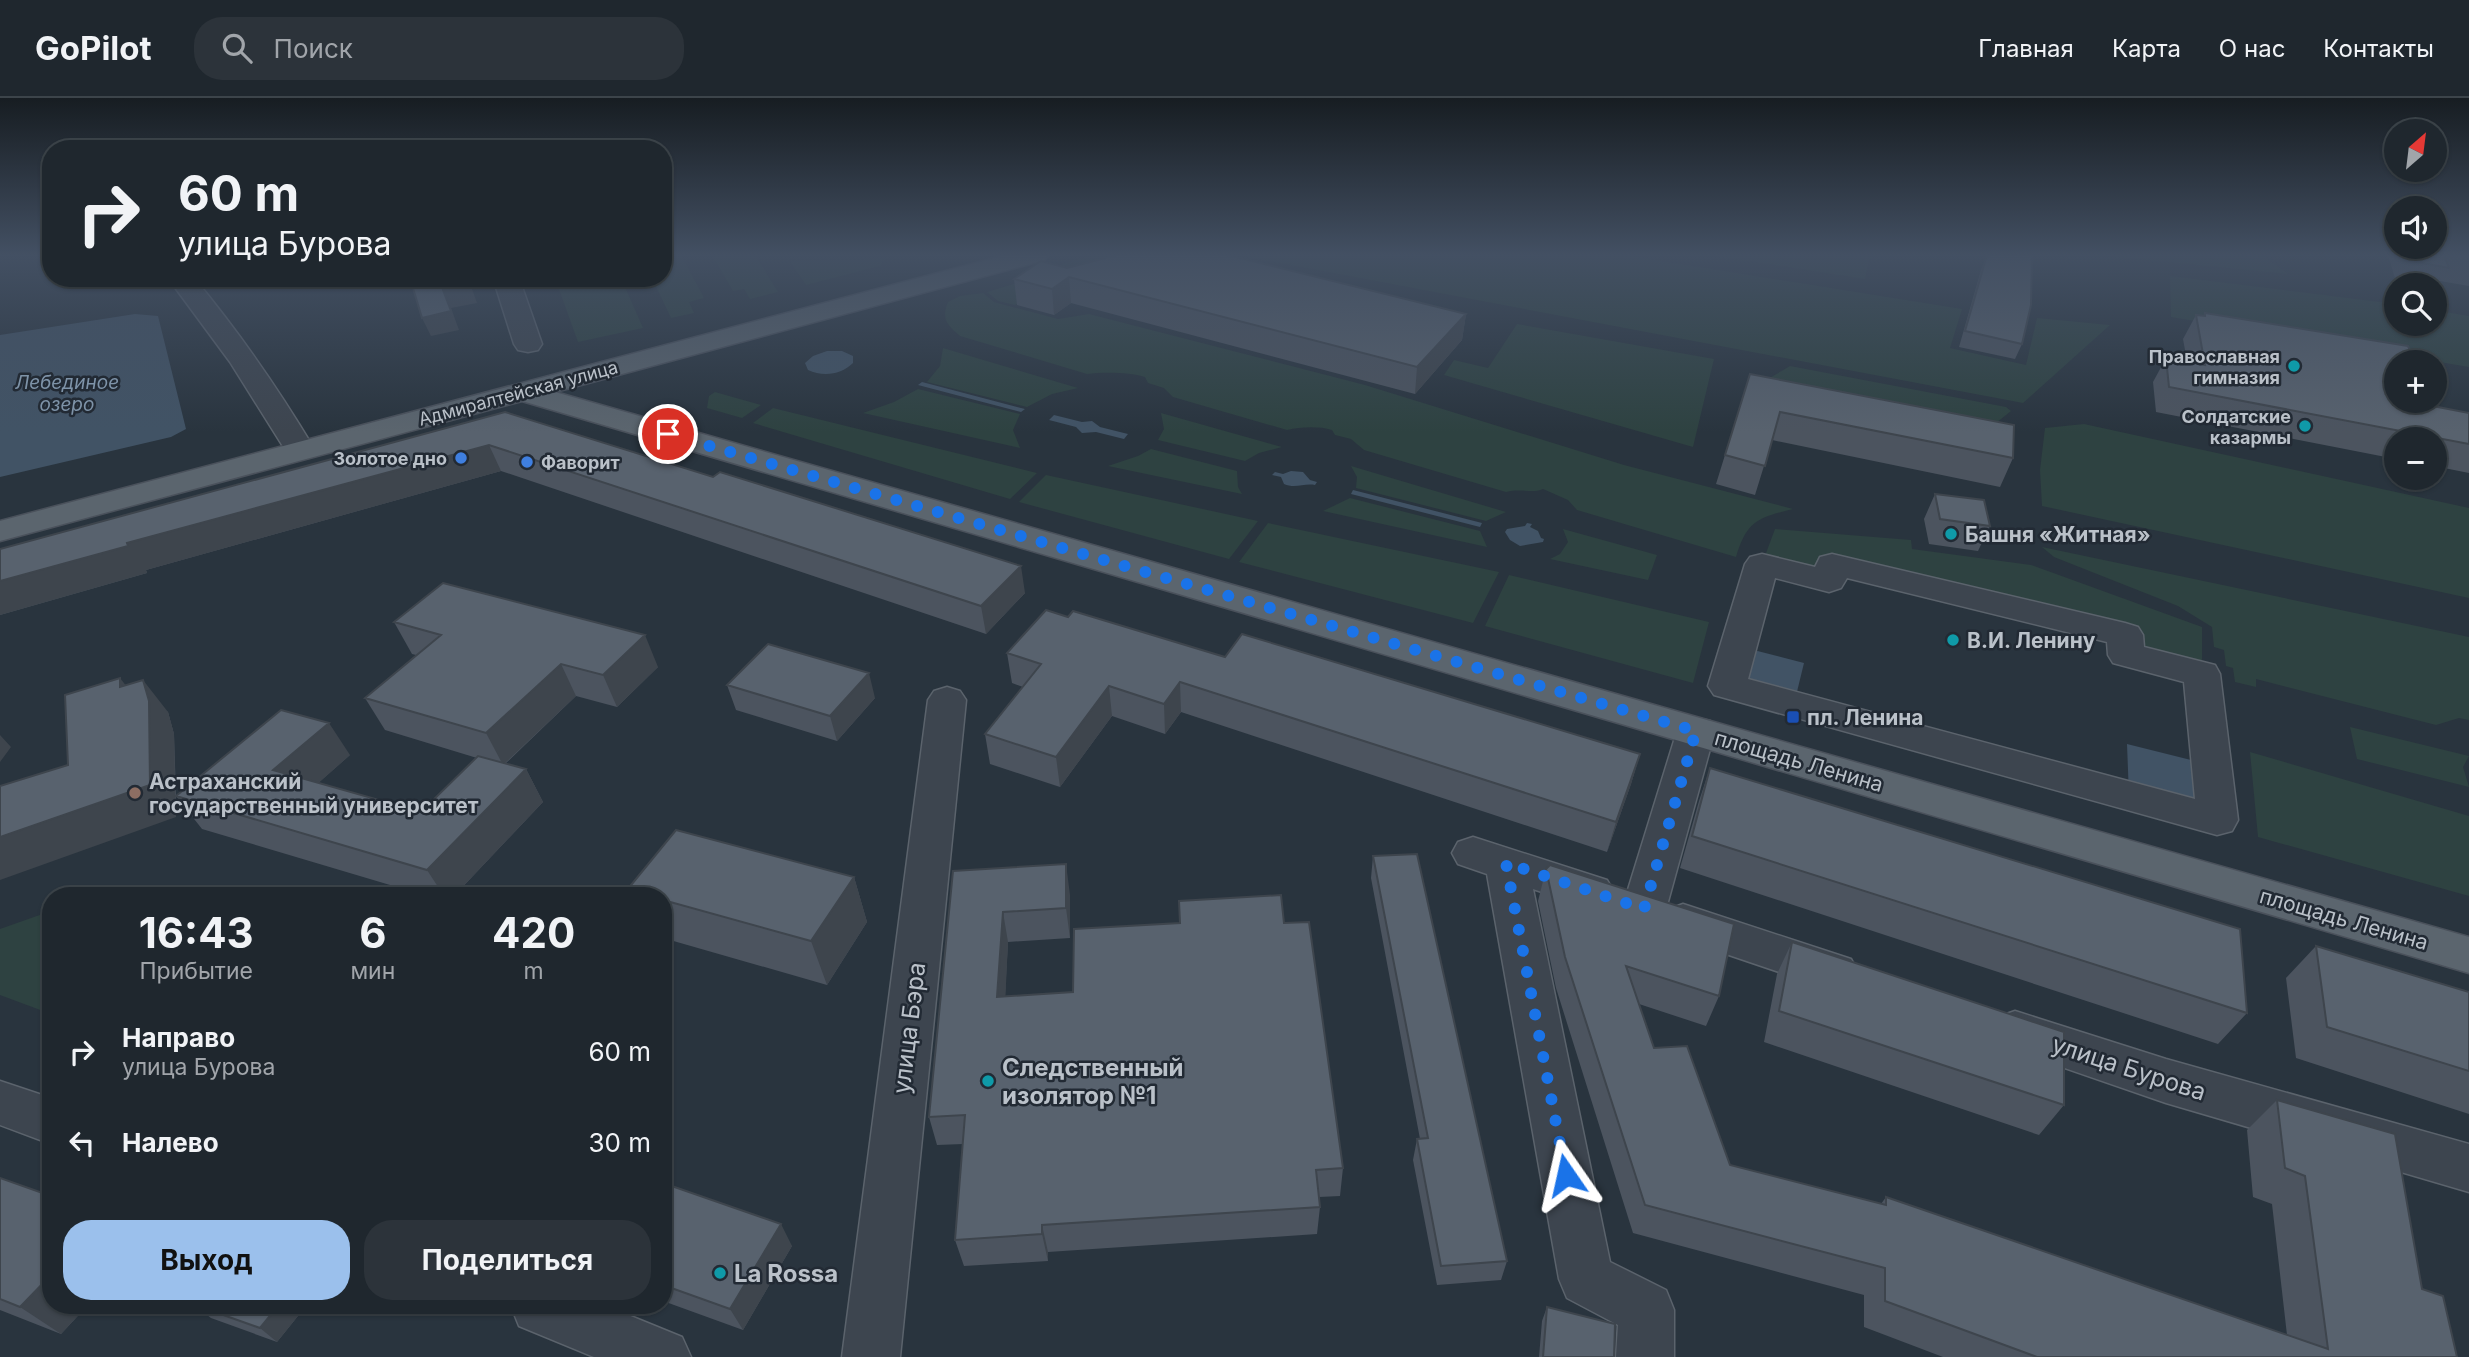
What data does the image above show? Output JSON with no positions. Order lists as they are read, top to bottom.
{
  "streets": {
    "main road": ["Адмиралтейская улица", "площадь Ленина"],
    "street": ["улица Бэра", "улица Бурова"]
  },
  "crossings": [
    ["Адмиралтейская улица", "площадь Ленина"]
  ],
  "water": ["Лебединое озеро"],
  "places": {
    "other": [
      "Православная гимназия",
      "Солдатские казармы",
      "Золотое дно",
      "Фаворит",
      "Башня «Житная»",
      "В.И. Ленину",
      "Астраханский государственный университет",
      "Следственный изолятор №1",
      "La Rossa"
    ],
    "transit": ["пл. Ленина"]
  },
  "north": "top right",
  "page": {
    "header": "GoPilot",
    "search": "Поиск",
    "nav": [
      "Главная",
      "Карта",
      "О нас",
      "Контакты"
    ],
    "map_buttons": ["+", "−"],
    "turn": ["60 m", "улица Бурова"],
    "eta": [
      "16:43",
      "Прибытие",
      "6",
      "мин",
      "420",
      "m"
    ],
    "list": [
      {
        "name": "Направо",
        "note": "улица Бурова",
        "value": "60 m"
      },
      {
        "name": "Налево",
        "value": "30 m"
      }
    ],
    "buttons": ["Выход", "Поделиться"]
  }
}
